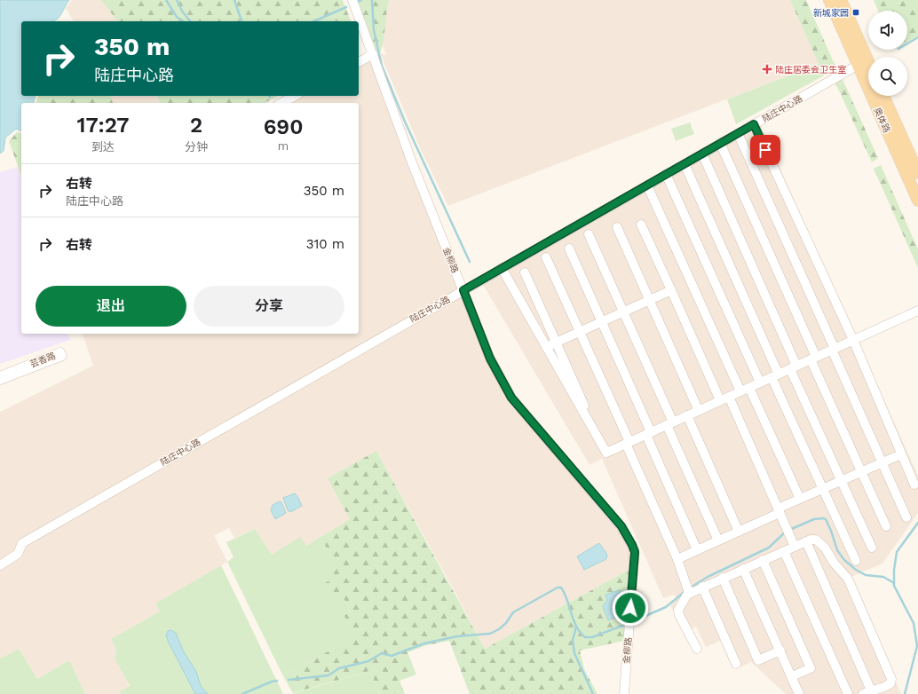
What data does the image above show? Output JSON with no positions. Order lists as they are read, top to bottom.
{
  "streets": {
    "main road": ["奥体路"],
    "street": ["陆庄中心路", "金柳路", "芸香路"]
  },
  "crossings": [
    ["陆庄中心路", "奥体路"],
    ["陆庄中心路", "金柳路"]
  ],
  "places": {
    "transit": ["新城家园"],
    "health": ["陆庄居委会卫生室"]
  },
  "page": {
    "turn": ["350 m", "陆庄中心路"],
    "eta": [
      "17:27",
      "到达",
      "2",
      "分钟",
      "690",
      "m"
    ],
    "list": [
      {
        "name": "右转",
        "note": "陆庄中心路",
        "value": "350 m"
      },
      {
        "name": "右转",
        "value": "310 m"
      }
    ],
    "buttons": ["退出", "分享"]
  }
}
